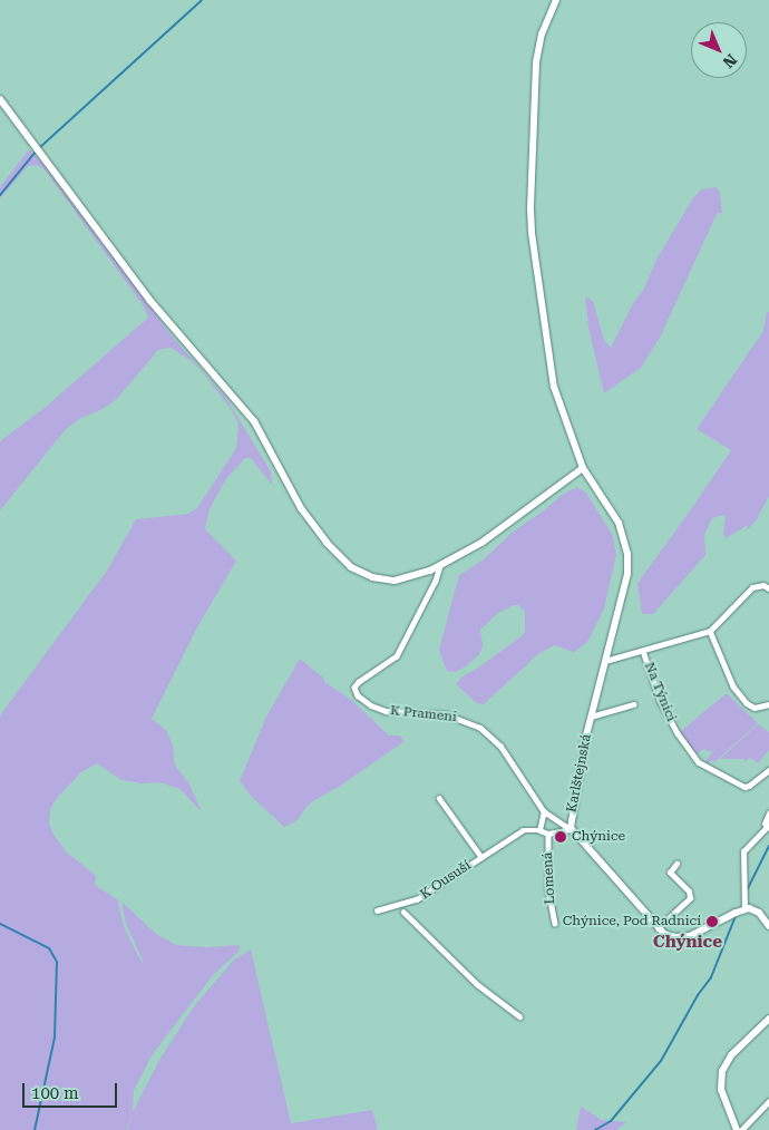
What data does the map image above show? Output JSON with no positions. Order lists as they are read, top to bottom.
{
  "streets": {
    "main road": ["Karlštejnská"],
    "street": [
      "Na Týnici",
      "K Prameni",
      "Lomená",
      "K Ousuší"
    ]
  },
  "crossings": [
    ["Na Týnici", "Karlštejnská"]
  ],
  "districts": ["Chýnice"],
  "places": ["Chýnice", "Chýnice, Pod Radnicí"],
  "scale_bar": "100 m",
  "north": "bottom right"
}
